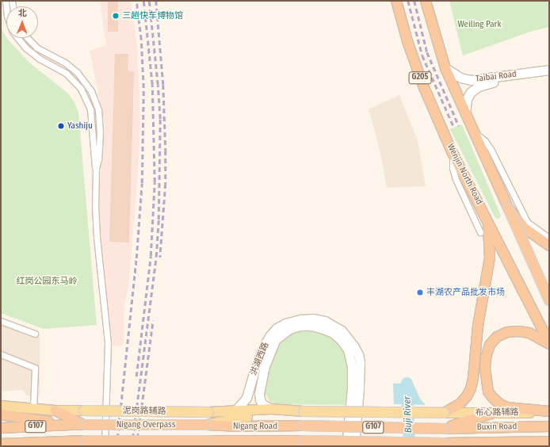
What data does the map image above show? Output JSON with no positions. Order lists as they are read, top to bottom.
{
  "streets": {
    "highway": [
      "G205",
      "Wenjin North Road",
      "Nigang Overpass",
      "G107",
      "Nigang Road",
      "Buxin Road"
    ],
    "main road": [
      "Taibai Road",
      "洪湖西路",
      "泥岗路辅路",
      "布心路辅路"
    ]
  },
  "crossings": [
    ["洪湖西路", "泥岗路辅路"],
    ["泥岗路辅路", "布心路辅路"],
    ["泥岗路辅路", "Nigang Overpass"],
    ["泥岗路辅路", "Nigang Road"],
    ["Nigang Overpass", "G107"],
    ["Nigang Overpass", "Nigang Road"],
    ["Nigang Road", "Buxin Road"]
  ],
  "water": ["Buji River"],
  "parks": ["Weiling Park", "红岗公园东马岭"],
  "places": ["三趟快车博物馆", "Yashiju", "丰湖农产品批发市场"],
  "north": "top"
}
